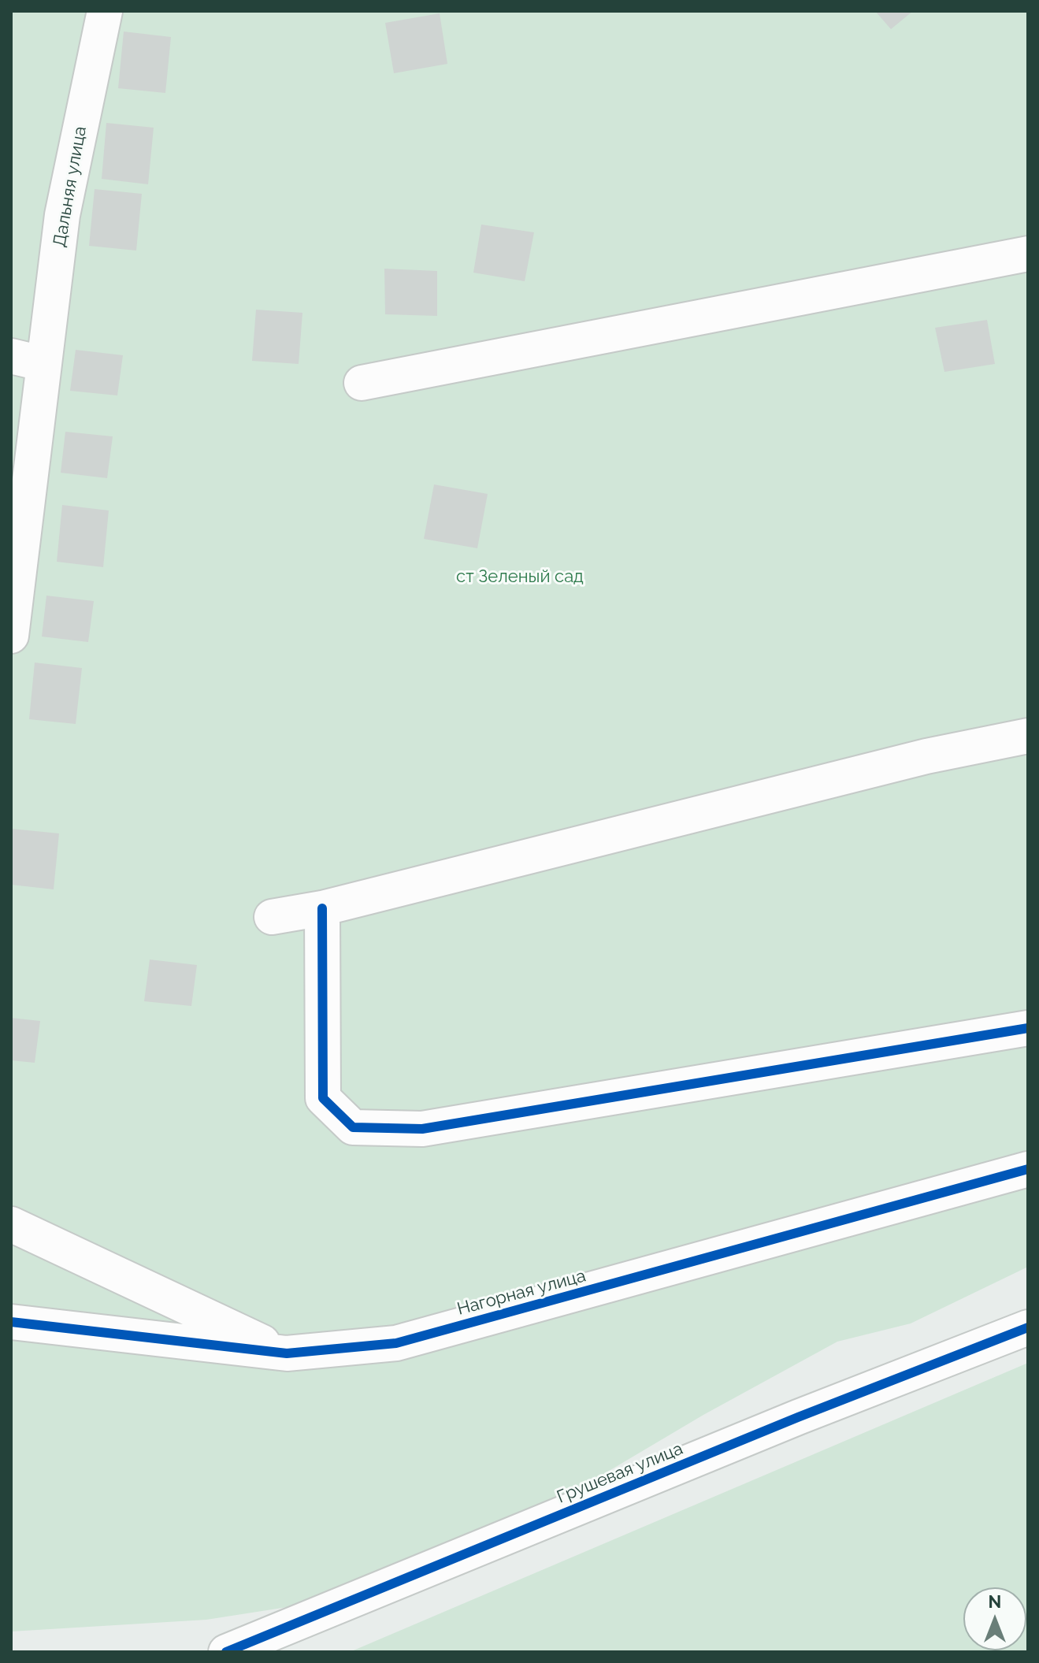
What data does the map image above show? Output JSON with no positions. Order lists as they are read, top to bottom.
{
  "streets": {
    "street": ["Дальняя улица", "Нагорная улица", "Грушевая улица"]
  },
  "parks": ["ст Зеленый сад"],
  "north": "top"
}
